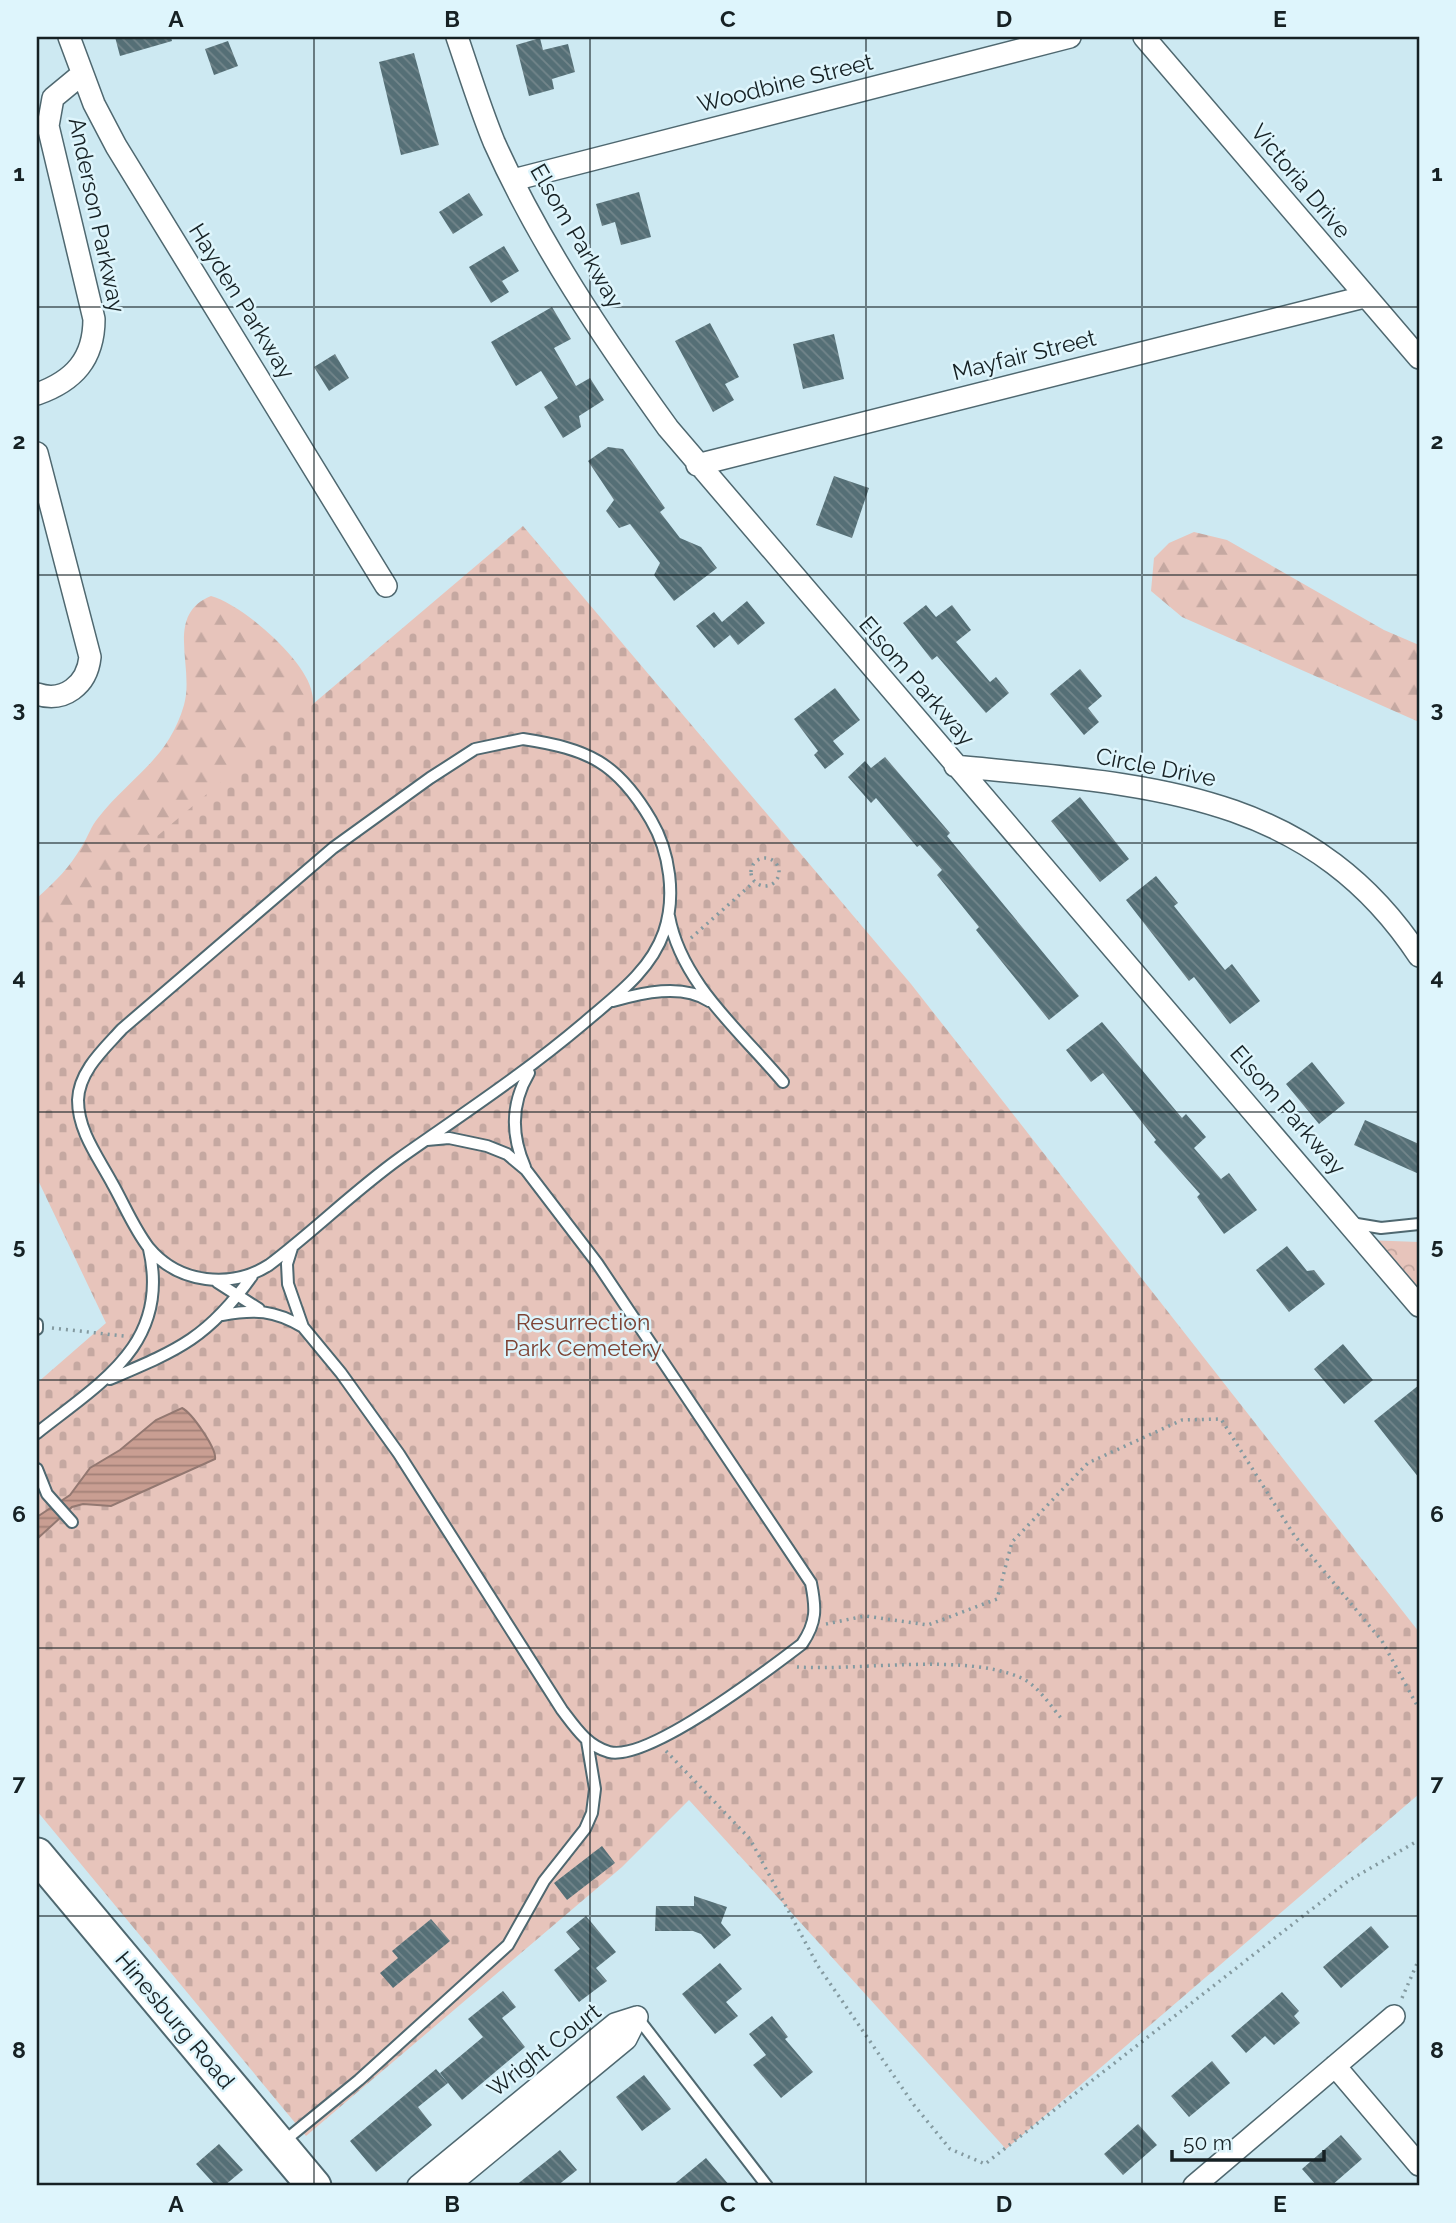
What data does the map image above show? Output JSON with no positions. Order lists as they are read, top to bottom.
{
  "streets": {
    "main road": ["Hinesburg Road"],
    "street": [
      "Woodbine Street",
      "Victoria Drive",
      "Anderson Parkway",
      "Elsom Parkway",
      "Hayden Parkway",
      "Mayfair Street",
      "Circle Drive",
      "Wright Court"
    ]
  },
  "crossings": [
    ["Woodbine Street", "Elsom Parkway"],
    ["Victoria Drive", "Mayfair Street"],
    ["Anderson Parkway", "Hayden Parkway"],
    ["Elsom Parkway", "Mayfair Street"],
    ["Elsom Parkway", "Circle Drive"]
  ],
  "parks": ["Resurrection Park Cemetery"],
  "scale_bar": "50 m",
  "grid": {
    "columns": [
      "A",
      "B",
      "C",
      "D",
      "E"
    ],
    "rows": [
      "1",
      "2",
      "3",
      "4",
      "5",
      "6",
      "7",
      "8"
    ]
  }
}
